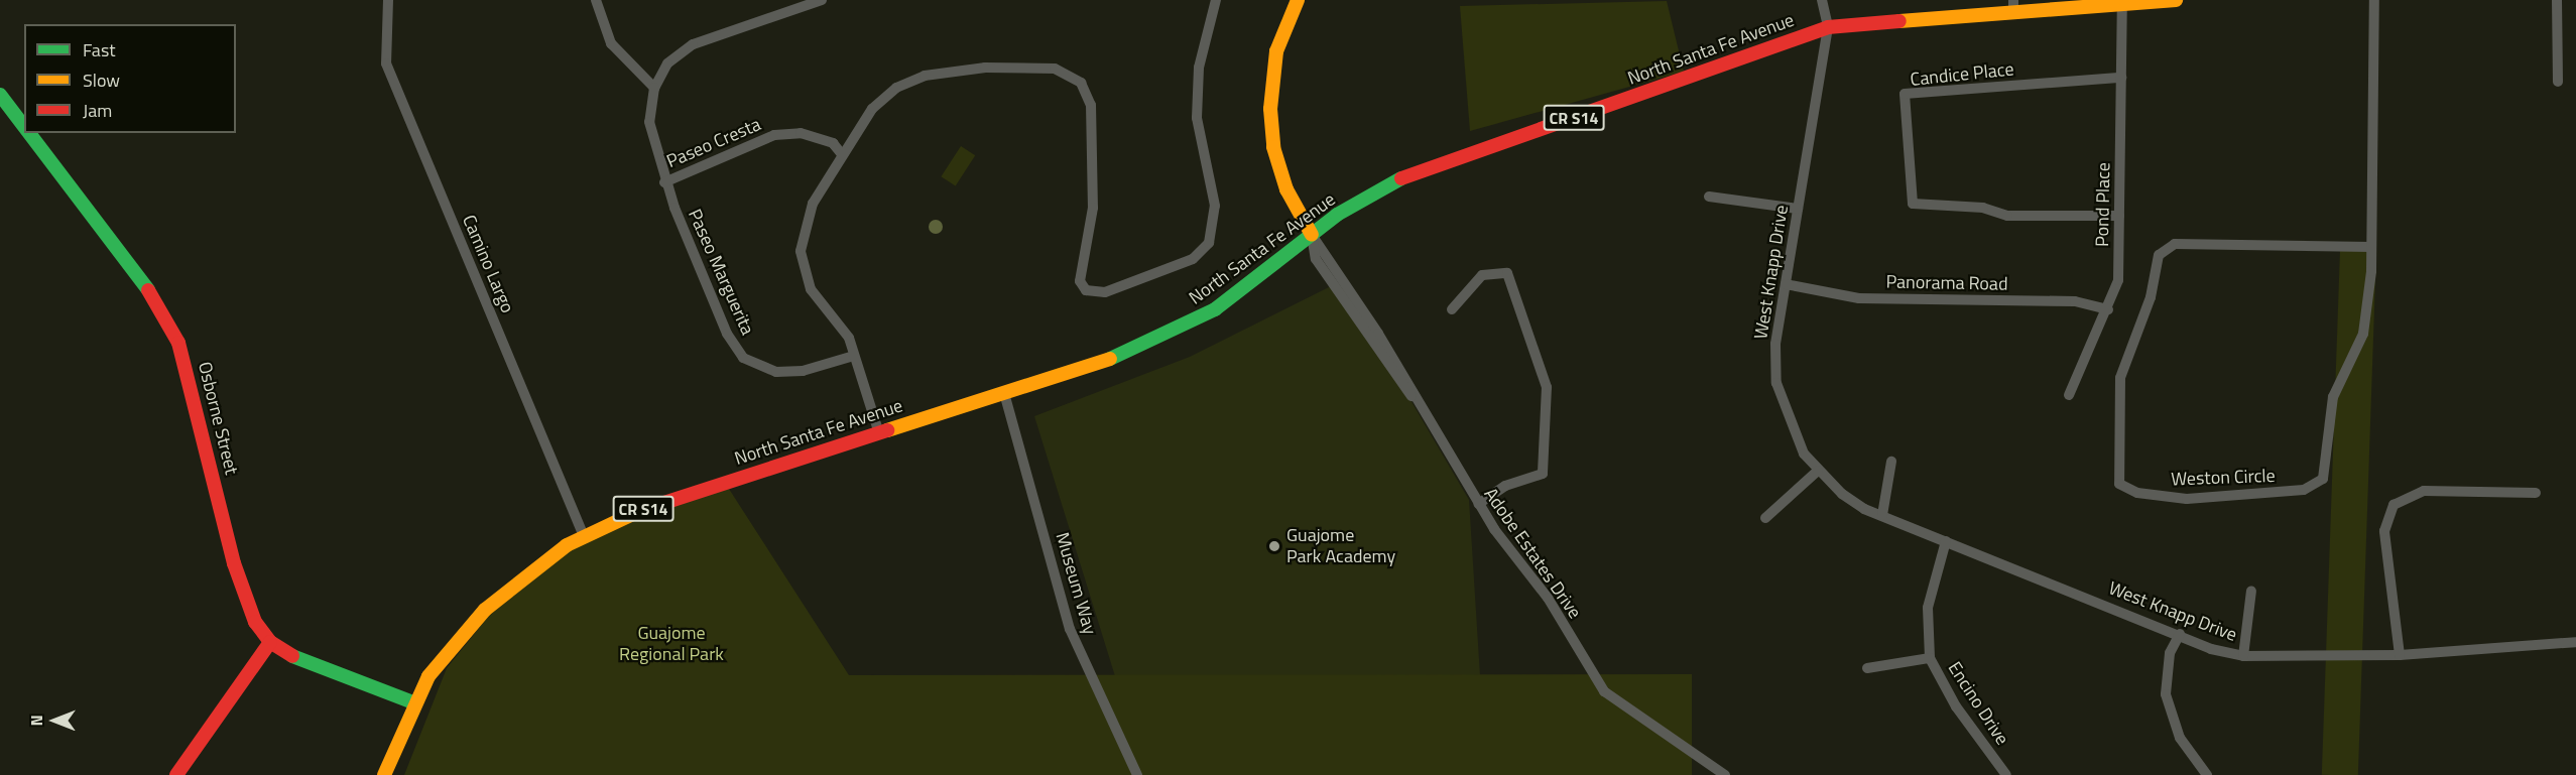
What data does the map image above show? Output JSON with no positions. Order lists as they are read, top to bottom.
{
  "streets": {
    "main road": ["North Santa Fe Avenue", "CR S14", "Osborne Street"],
    "street": [
      "Candice Place",
      "Paseo Cresta",
      "Pond Place",
      "Camino Largo",
      "Paseo Marguerita",
      "West Knapp Drive",
      "Panorama Road",
      "Weston Circle",
      "Adobe Estates Drive",
      "Museum Way",
      "Encino Drive"
    ]
  },
  "crossings": [
    ["North Santa Fe Avenue", "Pond Place"],
    ["North Santa Fe Avenue", "Camino Largo"],
    ["North Santa Fe Avenue", "West Knapp Drive"],
    ["North Santa Fe Avenue", "Adobe Estates Drive"],
    ["North Santa Fe Avenue", "Museum Way"],
    ["Candice Place", "Pond Place"],
    ["Paseo Cresta", "Paseo Marguerita"],
    ["Pond Place", "Panorama Road"],
    ["West Knapp Drive", "Panorama Road"],
    ["West Knapp Drive", "Encino Drive"]
  ],
  "parks": ["Guajome Regional Park"],
  "places": ["Guajome Park Academy"],
  "legend": ["Fast", "Slow", "Jam"],
  "north": "left"
}
